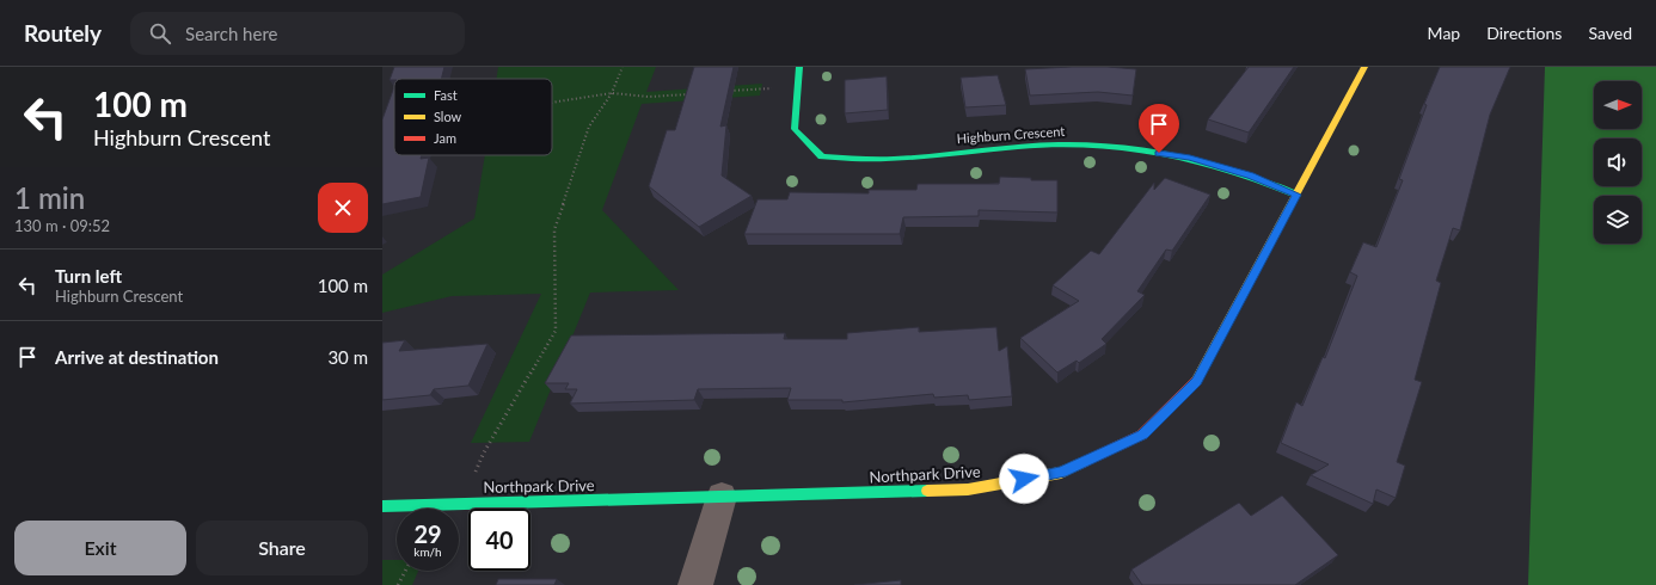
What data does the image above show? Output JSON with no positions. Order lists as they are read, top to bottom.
{
  "streets": {
    "street": ["Highburn Crescent", "Northpark Drive"]
  },
  "crossings": [
    ["Highburn Crescent", "Northpark Drive"]
  ],
  "legend": ["Fast", "Slow", "Jam"],
  "north": "right",
  "page": {
    "header": "Routely",
    "search": "Search here",
    "nav": ["Map", "Directions", "Saved"],
    "turn": ["100 m", "Highburn Crescent"],
    "heading": ["1 min", "130 m · 09:52"],
    "list": [
      {
        "name": "Turn left",
        "note": "Highburn Crescent",
        "value": "100 m"
      },
      {
        "name": "Arrive at destination",
        "value": "30 m"
      }
    ],
    "speed": "29 km/h",
    "limit": "40",
    "buttons": ["Exit", "Share"]
  }
}
